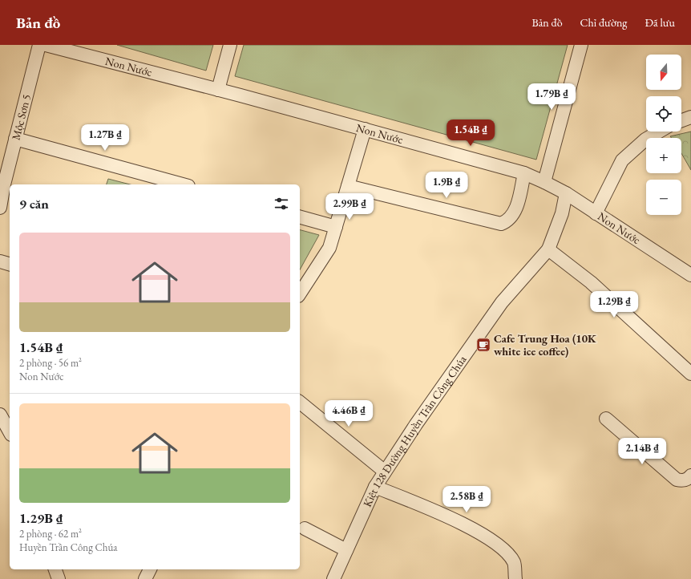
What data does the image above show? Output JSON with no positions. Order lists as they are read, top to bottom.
{
  "streets": {
    "street": ["Non Nước", "Mộc Sơn 5", "Kiệt 128 Đường Huyền Trân Công Chúa"]
  },
  "crossings": [
    ["Non Nước", "Kiệt 128 Đường Huyền Trân Công Chúa"]
  ],
  "places": {
    "cafe": ["Cafe Trung Hoa (10K white ice coffee)"]
  },
  "north": "bottom",
  "page": {
    "header": "Bản đồ",
    "nav": ["Bản đồ", "Chỉ đường", "Đã lưu"],
    "map_buttons": ["+", "−"],
    "price": [
      "1.79B ₫",
      "1.54B ₫",
      "1.27B ₫",
      "1.9B ₫",
      "2.99B ₫",
      "1.29B ₫",
      "4.46B ₫",
      "2.14B ₫",
      "2.58B ₫"
    ],
    "heading": "9 căn",
    "list": [
      {
        "name": "1.54B ₫",
        "note": "2 phòng · 56 m² · Non Nước"
      },
      {
        "name": "1.29B ₫",
        "note": "2 phòng · 62 m² · Huyền Trần Công Chúa"
      }
    ]
  }
}
